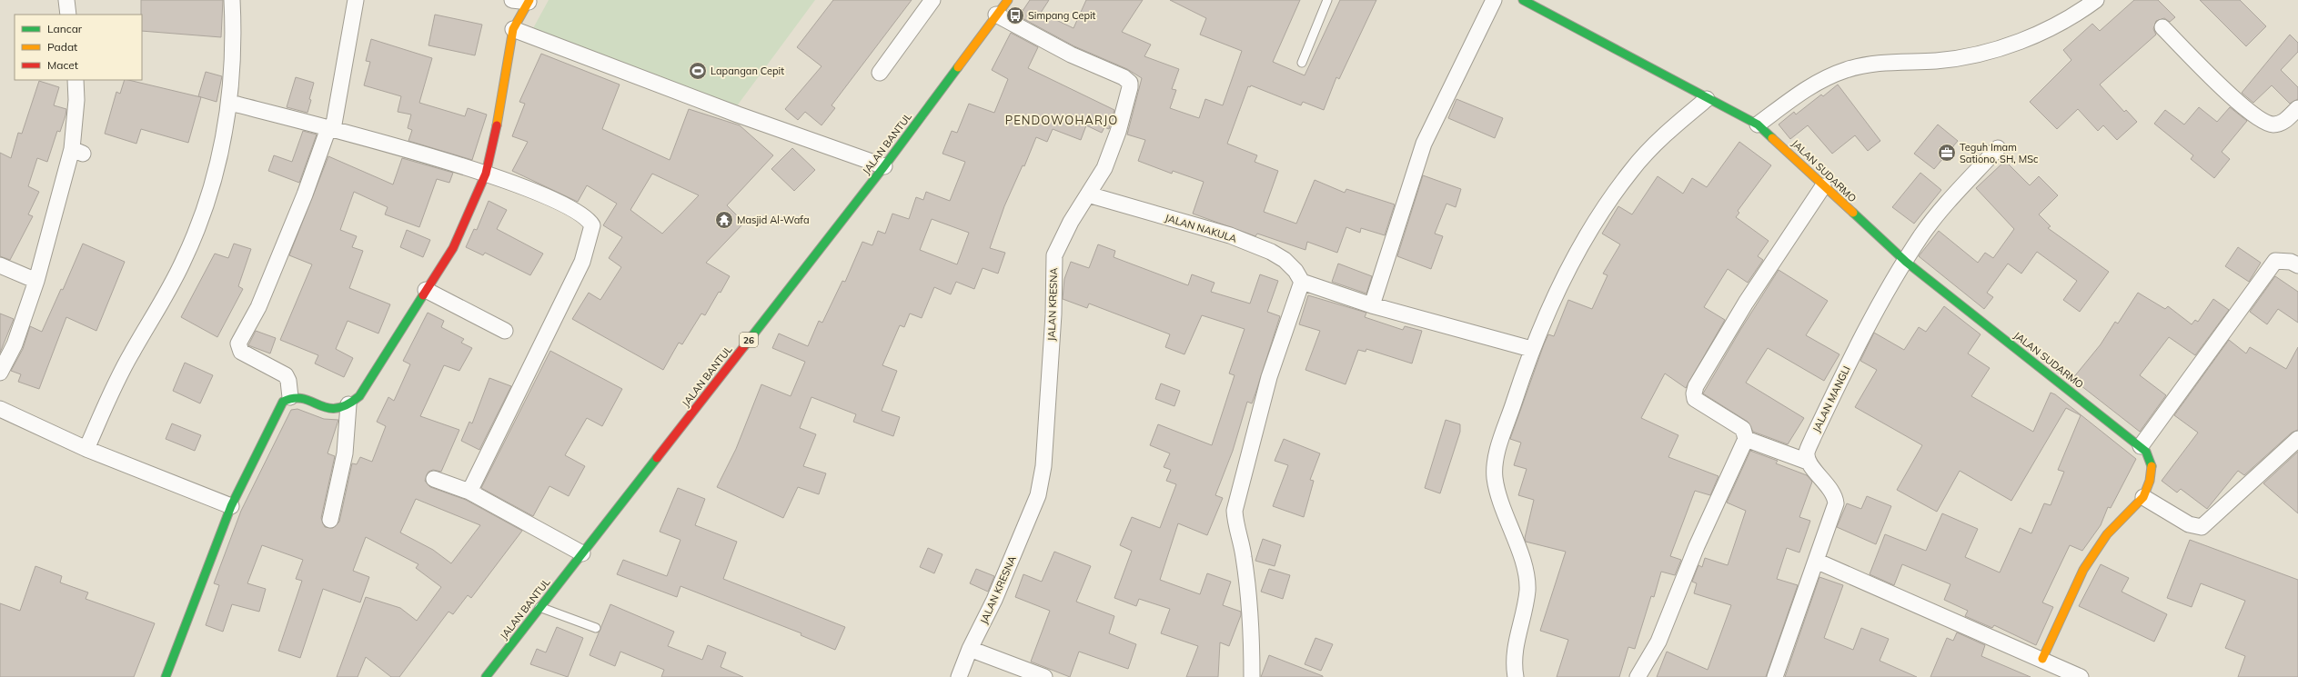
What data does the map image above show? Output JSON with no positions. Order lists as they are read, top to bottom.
{
  "streets": {
    "street": [
      "JALAN BANTUL",
      "JALAN SUDARMO",
      "JALAN NAKULA",
      "JALAN KRESNA",
      "26",
      "JALAN MANGLI"
    ]
  },
  "crossings": [
    ["JALAN BANTUL", "JALAN KRESNA"],
    ["JALAN SUDARMO", "JALAN MANGLI"],
    ["JALAN NAKULA", "JALAN KRESNA"]
  ],
  "districts": ["PENDOWOHARJO"],
  "places": {
    "bus stop": ["Simpang Cepit"],
    "sports": ["Lapangan Cepit"],
    "office": ["Teguh Imam Sationo, SH, MSc"],
    "temple": ["Masjid Al-Wafa"]
  },
  "legend": ["Lancar", "Padat", "Macet"]
}
